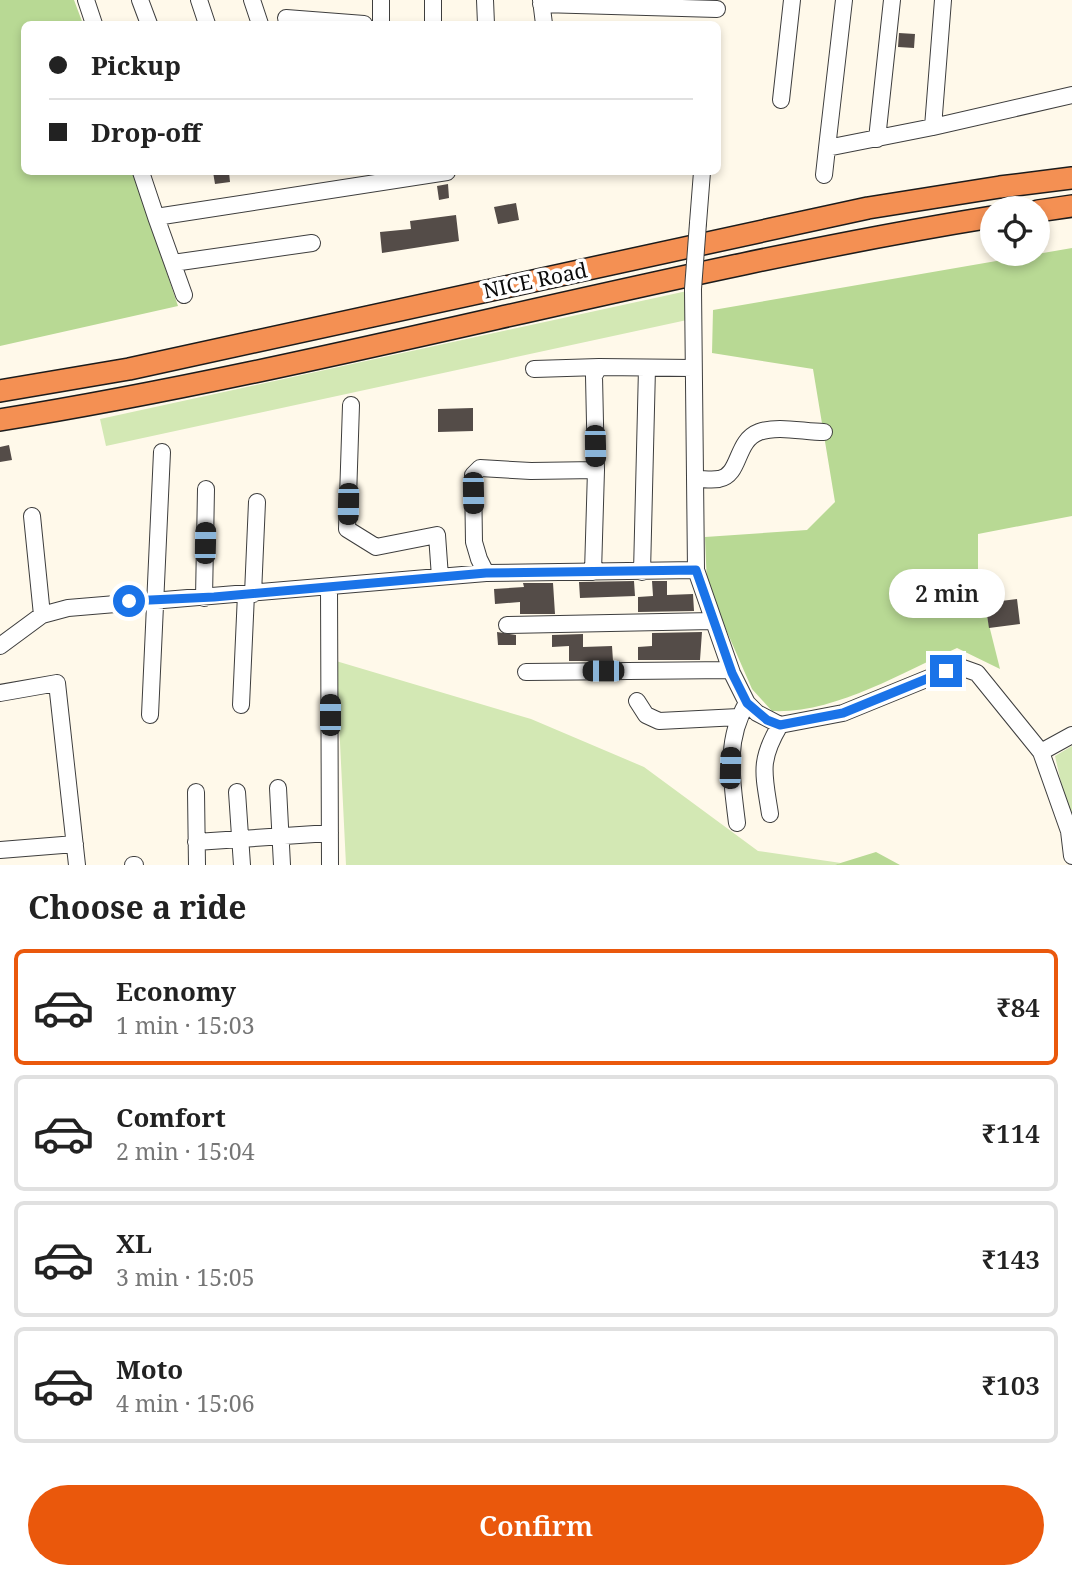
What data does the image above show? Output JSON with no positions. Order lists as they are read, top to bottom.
{
  "streets": {
    "highway": ["NICE Road"]
  },
  "page": {
    "banner": ["Pickup", "Drop-off"],
    "bubble": "2 min",
    "heading": "Choose a ride",
    "list": [
      {
        "name": "Economy",
        "note": "1 min · 15:03",
        "value": "₹84"
      },
      {
        "name": "Comfort",
        "note": "2 min · 15:04",
        "value": "₹114"
      },
      {
        "name": "XL",
        "note": "3 min · 15:05",
        "value": "₹143"
      },
      {
        "name": "Moto",
        "note": "4 min · 15:06",
        "value": "₹103"
      }
    ],
    "buttons": "Confirm"
  }
}
